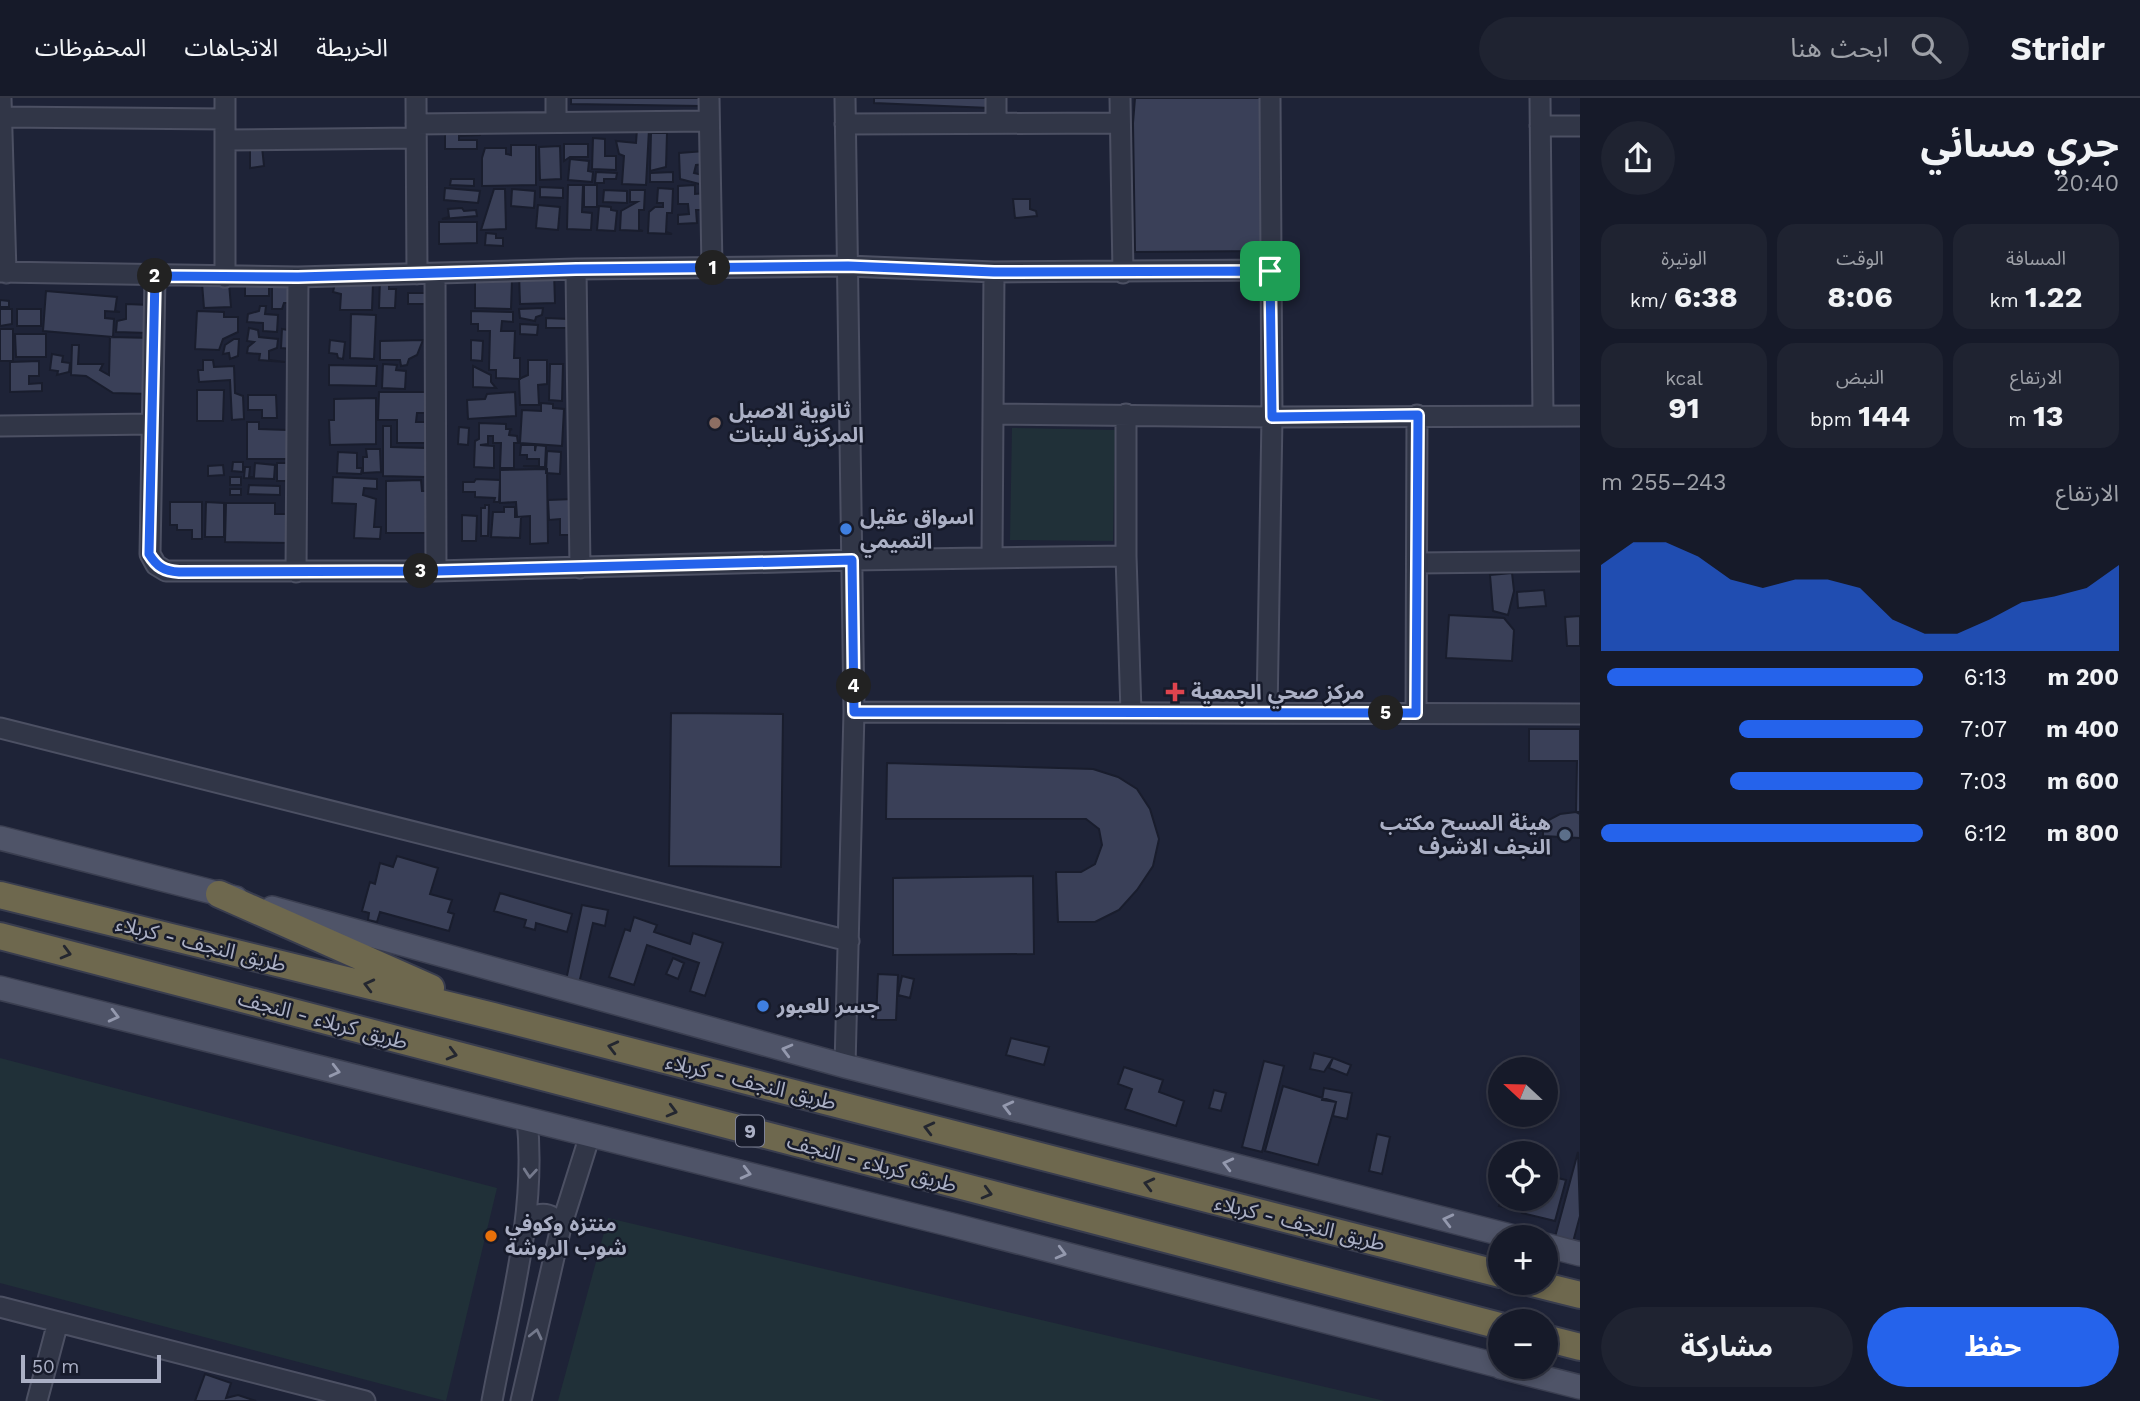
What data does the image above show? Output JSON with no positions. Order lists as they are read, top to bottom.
{
  "streets": {
    "highway": ["طريق النجف - کربلاء", "طريق کربلاء - النجف", "9"]
  },
  "one_way": ["طريق النجف - کربلاء", "طريق کربلاء - النجف"],
  "places": {
    "other": [
      "ثانوية الاصيل المركزية للبنات",
      "اسواق عقيل التميمي",
      "هيئة المسح مكتب النجف الاشرف",
      "جسر للعبور",
      "منتزه وكوفي شوب الروشه"
    ],
    "health": ["مركز صحي الجمعية"]
  },
  "scale_bar": "50 m",
  "north": "left",
  "page": {
    "header": "Stridr",
    "search": "ابحث هنا",
    "nav": ["الخريطة", "الاتجاهات", "المحفوظات"],
    "heading": ["جري مسائي", "20:40"],
    "stats": [
      ["المسافة", "1.22 km"],
      ["الوقت", "8:06"],
      ["الوتيرة", "6:38 /km"],
      ["الارتفاع", "13 m"],
      ["النبض", "144 bpm"],
      ["kcal", "91"]
    ],
    "pins": [
      "1",
      "2",
      "3",
      "4",
      "5"
    ],
    "chart": ["الارتفاع", "243–255 m"],
    "list": [
      {
        "name": "200 m",
        "note": "6:13"
      },
      {
        "name": "400 m",
        "note": "7:07"
      },
      {
        "name": "600 m",
        "note": "7:03"
      },
      {
        "name": "800 m",
        "note": "6:12"
      }
    ],
    "map_buttons": ["+", "−"],
    "buttons": ["حفظ", "مشاركة"],
    "scale": "50 m"
  }
}
